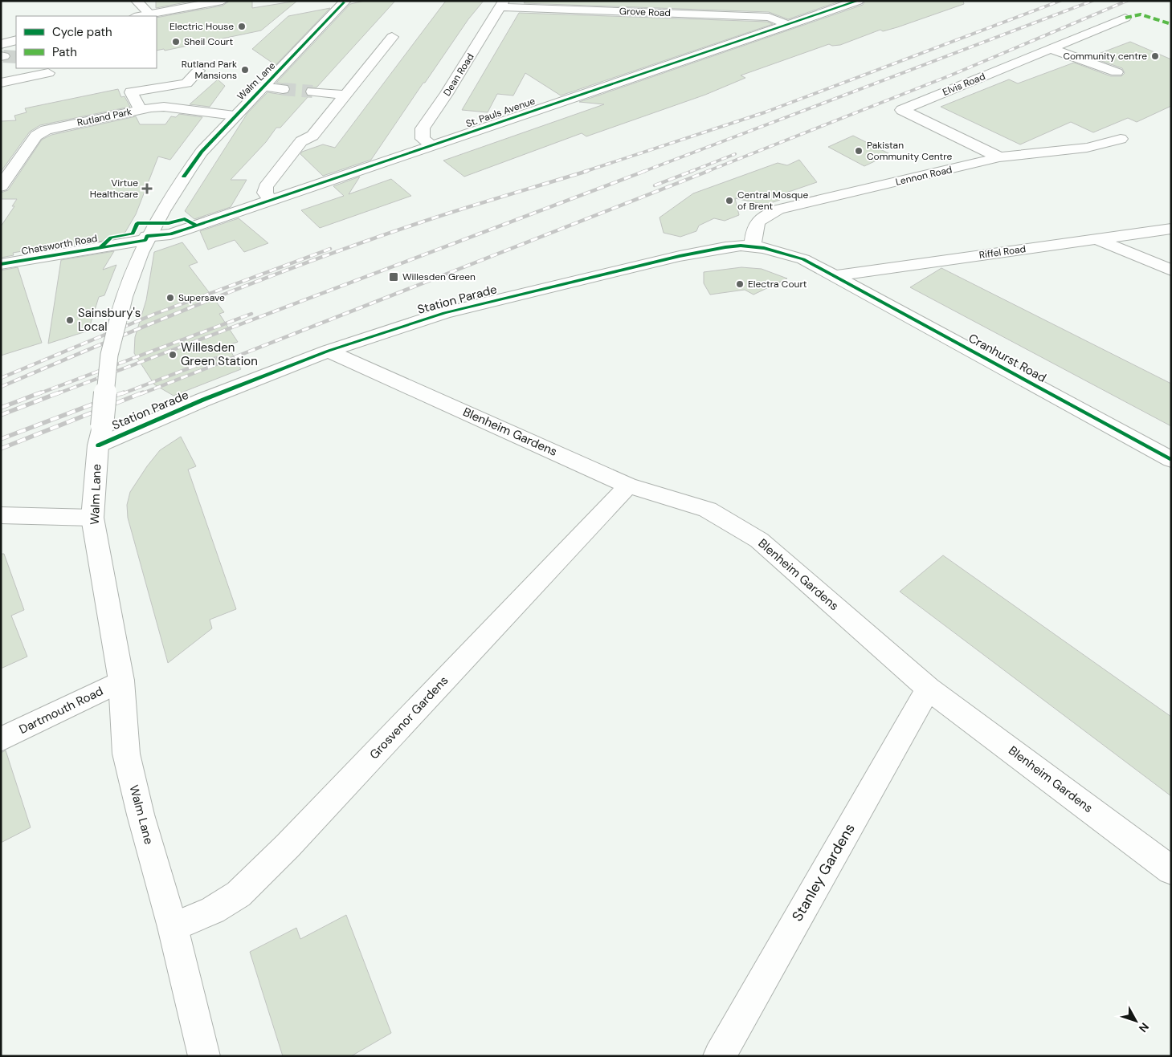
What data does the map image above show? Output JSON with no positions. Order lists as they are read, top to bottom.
{
  "streets": {
    "street": [
      "Grove Road",
      "Dean Road",
      "Walm Lane",
      "Elvis Road",
      "St. Pauls Avenue",
      "Rutland Park",
      "Lennon Road",
      "Chatsworth Road",
      "Riffel Road",
      "Station Parade",
      "Cranhurst Road",
      "Blenheim Gardens",
      "Dartmouth Road",
      "Grosvenor Gardens",
      "Stanley Gardens"
    ]
  },
  "crossings": [
    ["Grove Road", "Dean Road"],
    ["Grove Road", "St. Pauls Avenue"],
    ["Dean Road", "St. Pauls Avenue"],
    ["Walm Lane", "St. Pauls Avenue"],
    ["Walm Lane", "Rutland Park"],
    ["Walm Lane", "Chatsworth Road"],
    ["Walm Lane", "Station Parade"],
    ["Walm Lane", "Dartmouth Road"],
    ["Walm Lane", "Grosvenor Gardens"],
    ["Elvis Road", "Lennon Road"],
    ["St. Pauls Avenue", "Chatsworth Road"],
    ["Lennon Road", "Station Parade"],
    ["Riffel Road", "Station Parade"],
    ["Riffel Road", "Cranhurst Road"],
    ["Station Parade", "Cranhurst Road"],
    ["Station Parade", "Blenheim Gardens"],
    ["Blenheim Gardens", "Grosvenor Gardens"],
    ["Blenheim Gardens", "Stanley Gardens"]
  ],
  "places": {
    "other": [
      "Electric House",
      "Sheil Court",
      "Community centre",
      "Rutland Park Mansions",
      "Pakistan Community Centre",
      "Central Mosque of Brent",
      "Electra Court",
      "Supersave",
      "Sainsbury's Local",
      "Willesden Green Station"
    ],
    "health": ["Virtue Healthcare"],
    "transit": ["Willesden Green"]
  },
  "legend": ["Cycle path", "Path"],
  "north": "bottom right"
}
